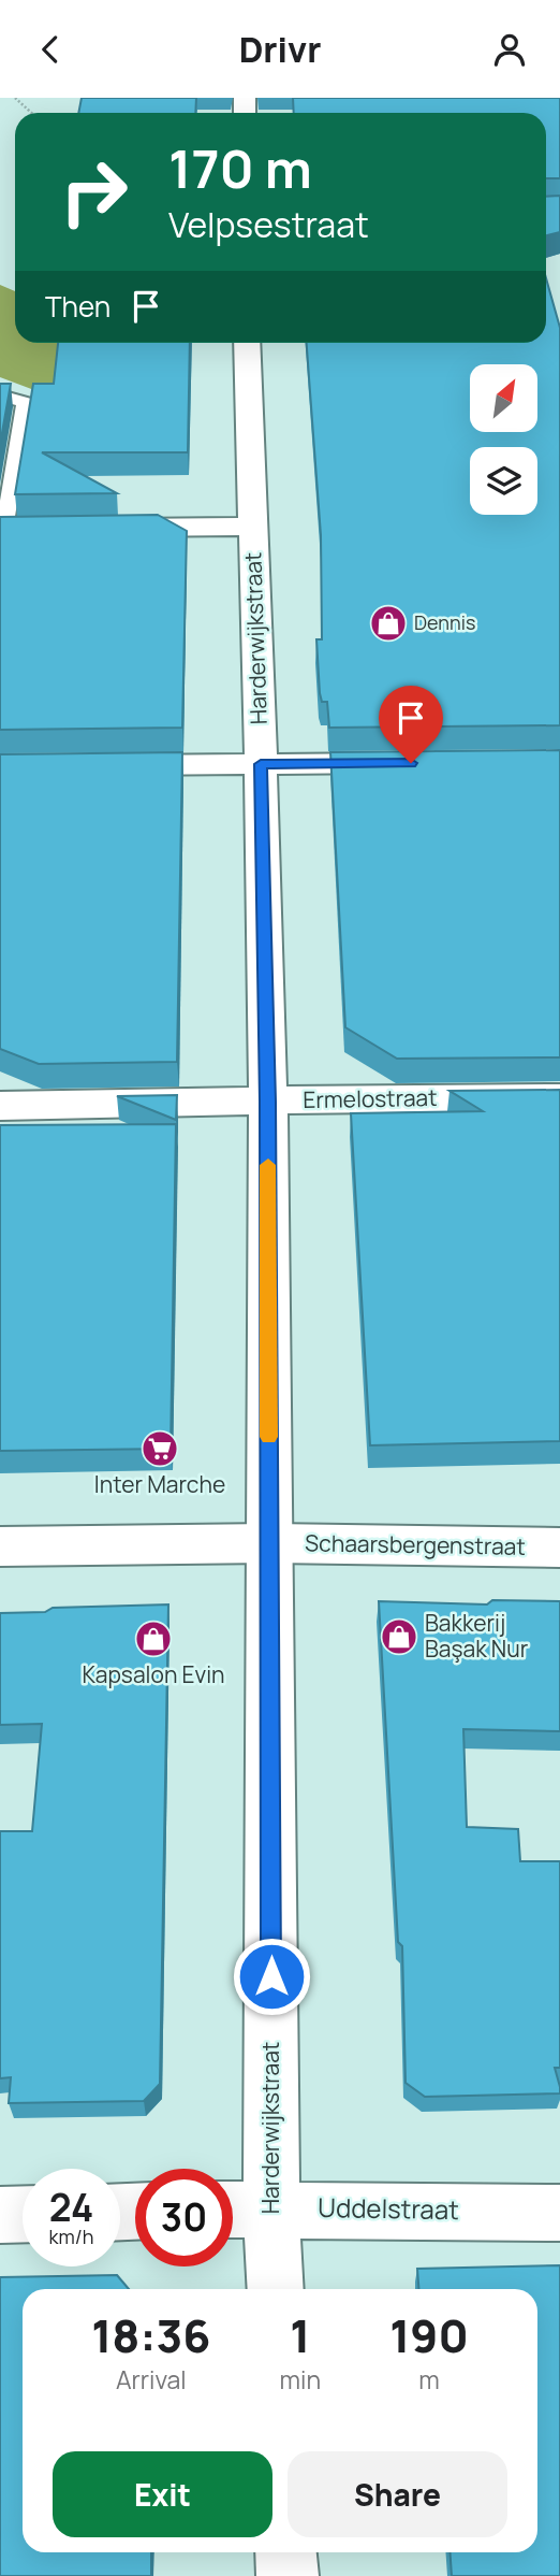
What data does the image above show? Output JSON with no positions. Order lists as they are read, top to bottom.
{
  "streets": {
    "street": [
      "Harderwijkstraat",
      "Ermelostraat",
      "Schaarsbergenstraat",
      "Uddelstraat"
    ]
  },
  "crossings": [
    ["Harderwijkstraat", "Ermelostraat"],
    ["Harderwijkstraat", "Schaarsbergenstraat"],
    ["Harderwijkstraat", "Uddelstraat"]
  ],
  "places": {
    "shop": ["Dennis", "Bakkerij Başak Nur", "Kapsalon Evin"],
    "supermarket": ["Inter Marche"]
  },
  "north": "top right",
  "page": {
    "header": "Drivr",
    "turn": ["170 m", "Velpsestraat"],
    "then": "Then",
    "speed": "24 km/h",
    "limit": "30",
    "eta": [
      "18:36",
      "Arrival",
      "1",
      "min",
      "190",
      "m"
    ],
    "buttons": ["Exit", "Share"]
  }
}
